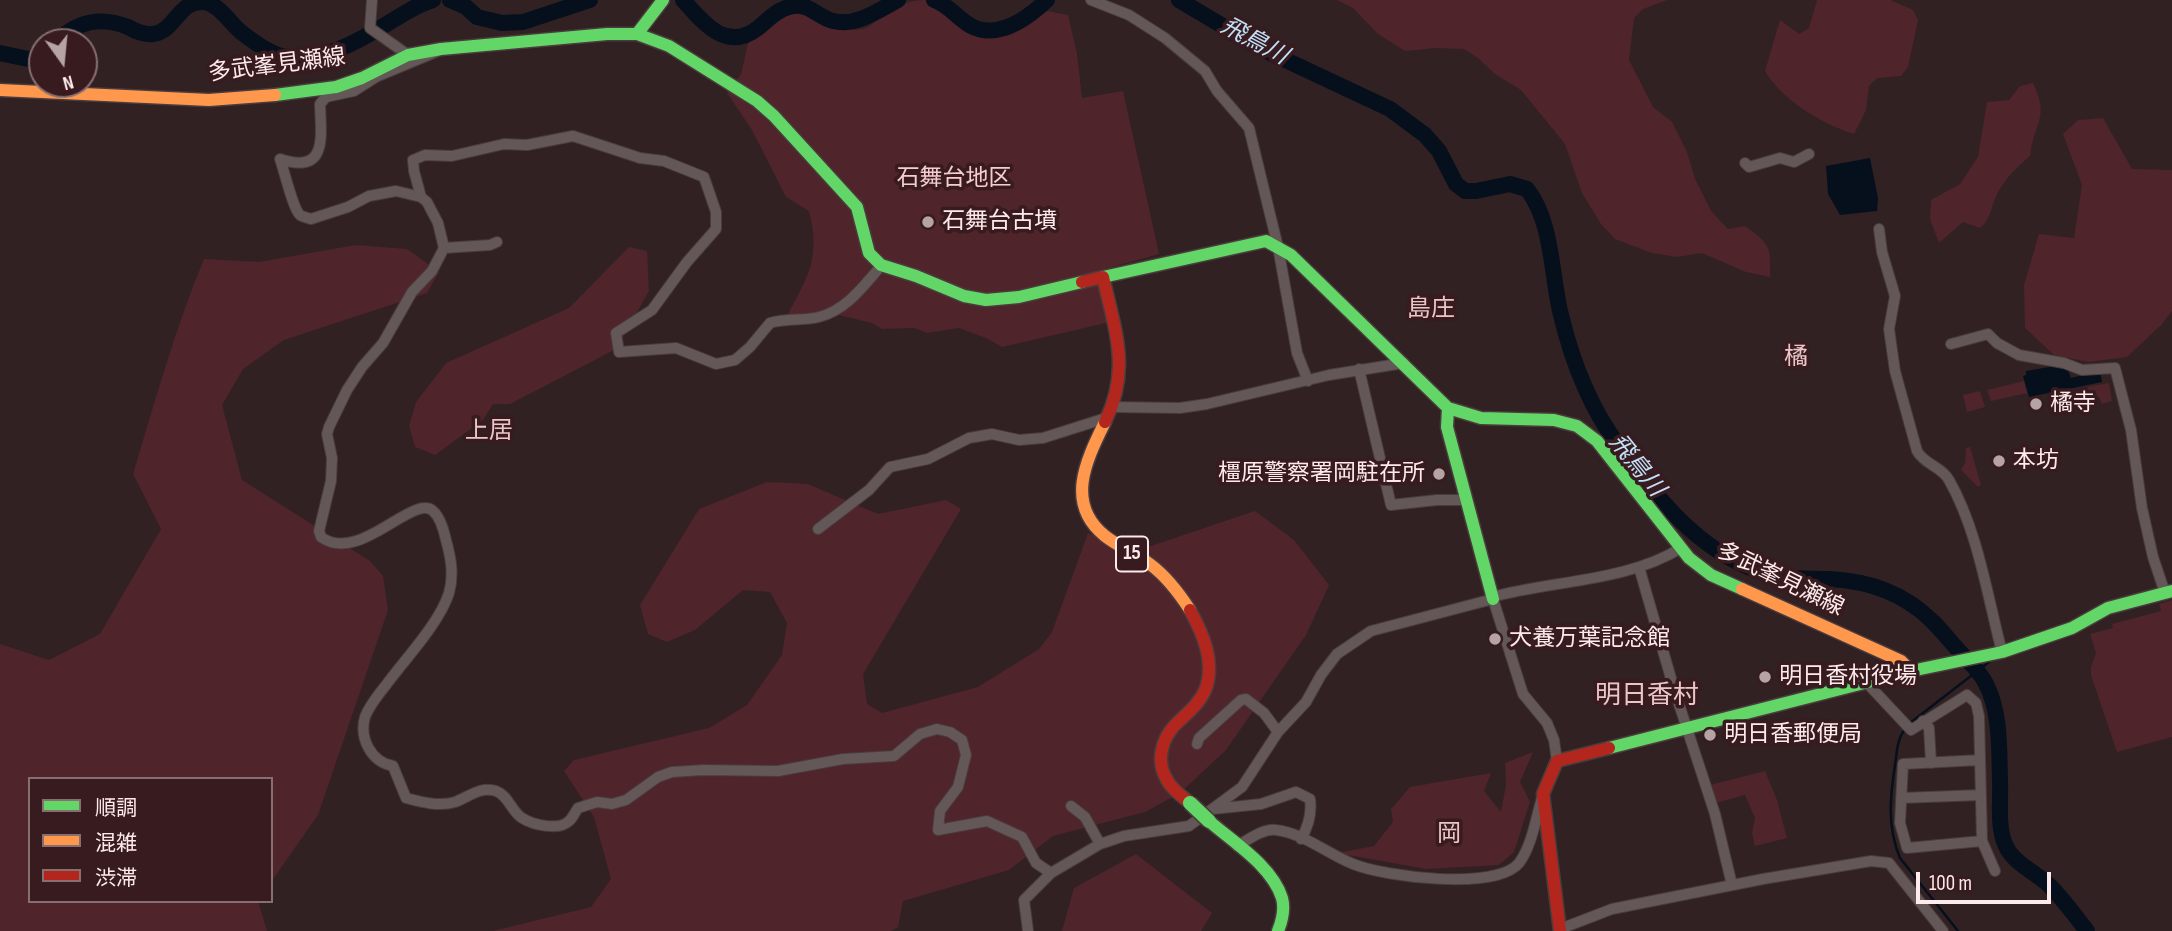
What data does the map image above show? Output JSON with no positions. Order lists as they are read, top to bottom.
{
  "streets": {
    "main road": ["多武峯見瀬線", "15"]
  },
  "districts": [
    "島庄",
    "橘",
    "上居",
    "明日香村",
    "岡"
  ],
  "water": ["飛鳥川"],
  "parks": ["石舞台地区"],
  "places": [
    "石舞台古墳",
    "橘寺",
    "本坊",
    "橿原警察署岡駐在所",
    "犬養万葉記念館",
    "明日香村役場",
    "明日香郵便局"
  ],
  "legend": ["順調", "混雑", "渋滞"],
  "scale_bar": "100 m",
  "north": "bottom"
}
